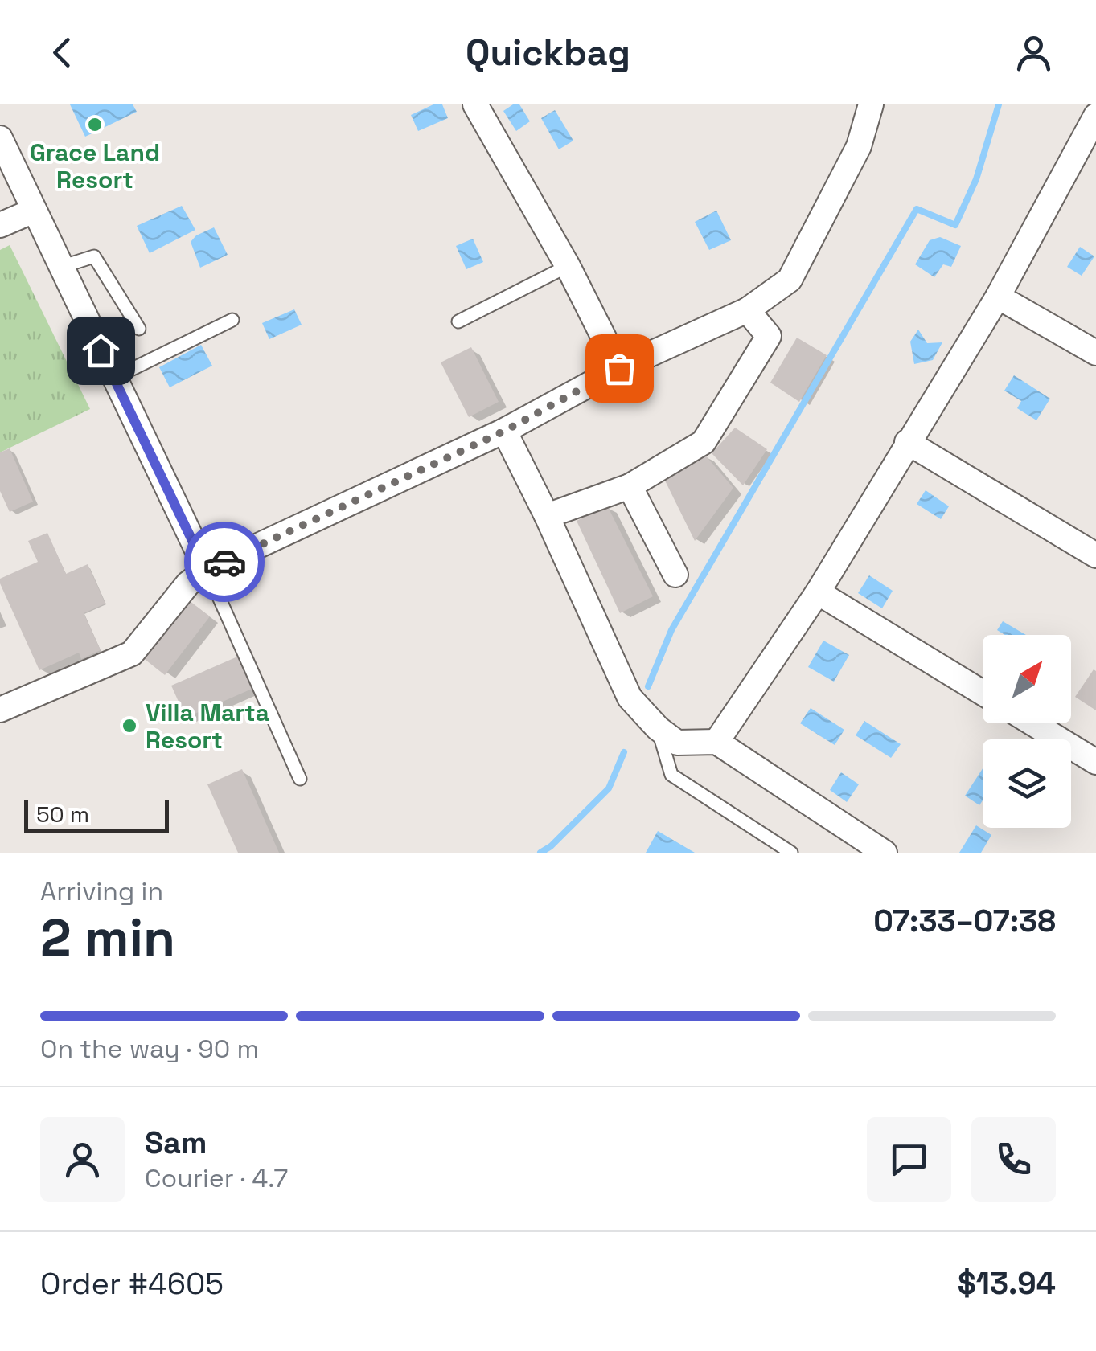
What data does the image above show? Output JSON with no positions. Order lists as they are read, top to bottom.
{
  "places": ["Grace Land Resort", "Villa Marta Resort"],
  "scale_bar": "50 m",
  "north": "top right",
  "page": {
    "header": "Quickbag",
    "scale": "50 m",
    "heading": ["2 min", "Arriving in", "07:33–07:38"],
    "panel": [
      "Sam",
      "Courier · 4.7",
      "Order #4605",
      "$13.94"
    ],
    "bar": "On the way · 90 m"
  }
}
